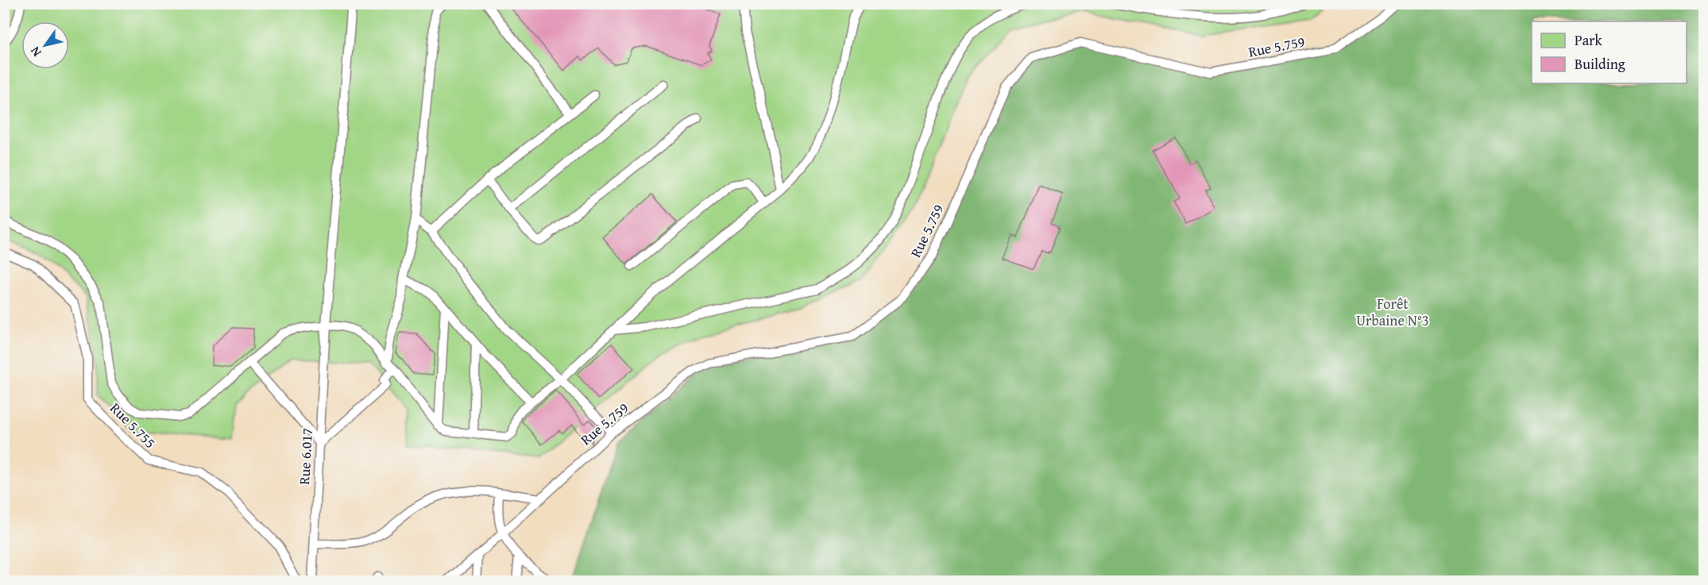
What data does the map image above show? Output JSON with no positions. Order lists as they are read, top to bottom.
{
  "streets": {
    "lane": ["Rue 5.759", "Rue 5.755", "Rue 6.017"]
  },
  "parks": ["Forêt Urbaine N°3"],
  "legend": ["Park", "Building"],
  "north": "bottom left"
}
